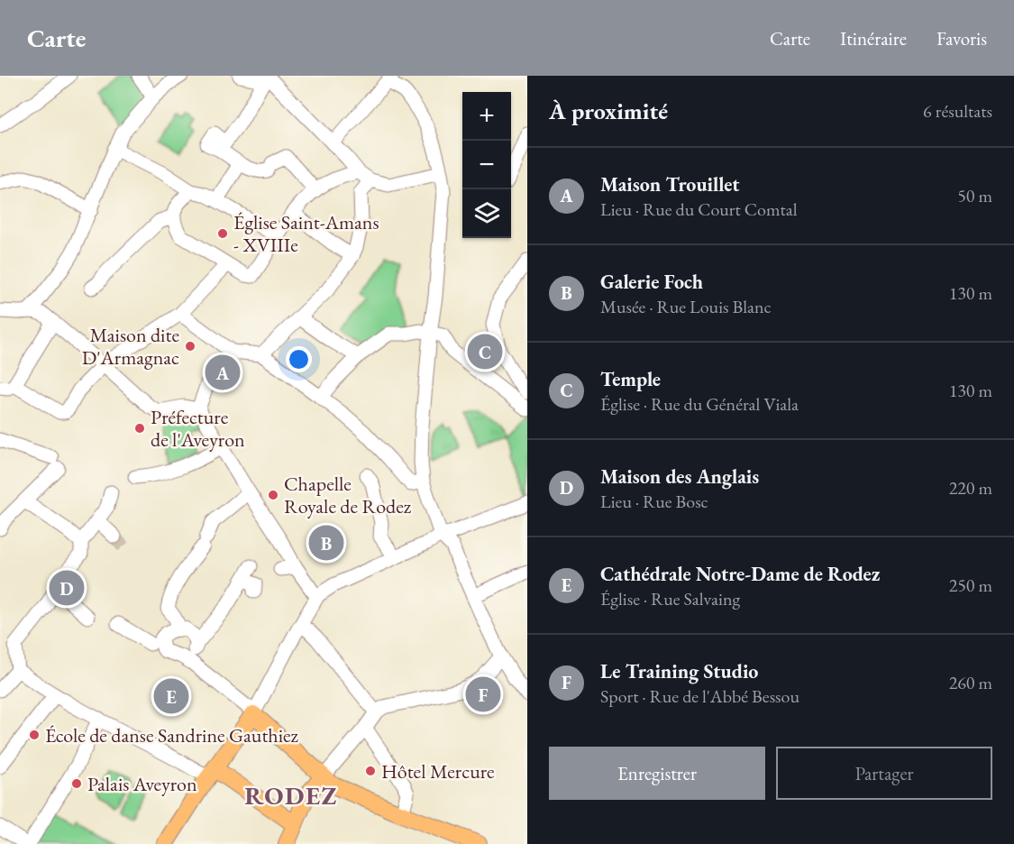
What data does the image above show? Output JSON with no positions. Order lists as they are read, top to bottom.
{
  "districts": ["RODEZ"],
  "places": [
    "Église Saint-Amans - XVIIIe",
    "Maison dite D'Armagnac",
    "Préfecture de l'Aveyron",
    "Chapelle Royale de Rodez",
    "École de danse Sandrine Gauthiez",
    "Hôtel Mercure",
    "Palais Aveyron"
  ],
  "page": {
    "header": "Carte",
    "nav": ["Carte", "Itinéraire", "Favoris"],
    "heading": ["À proximité", "6 résultats"],
    "map_buttons": ["+", "−"],
    "list": [
      {
        "mark": "A",
        "name": "Maison Trouillet",
        "note": "Lieu · Rue du Court Comtal",
        "value": "50 m"
      },
      {
        "mark": "B",
        "name": "Galerie Foch",
        "note": "Musée · Rue Louis Blanc",
        "value": "130 m"
      },
      {
        "mark": "C",
        "name": "Temple",
        "note": "Église · Rue du Général Viala",
        "value": "130 m"
      },
      {
        "mark": "D",
        "name": "Maison des Anglais",
        "note": "Lieu · Rue Bosc",
        "value": "220 m"
      },
      {
        "mark": "E",
        "name": "Cathédrale Notre-Dame de Rodez",
        "note": "Église · Rue Salvaing",
        "value": "250 m"
      },
      {
        "mark": "F",
        "name": "Le Training Studio",
        "note": "Sport · Rue de l'Abbé Bessou",
        "value": "260 m"
      }
    ],
    "pins": [
      "C",
      "A",
      "B",
      "D",
      "F",
      "E"
    ],
    "buttons": ["Enregistrer", "Partager"]
  }
}
